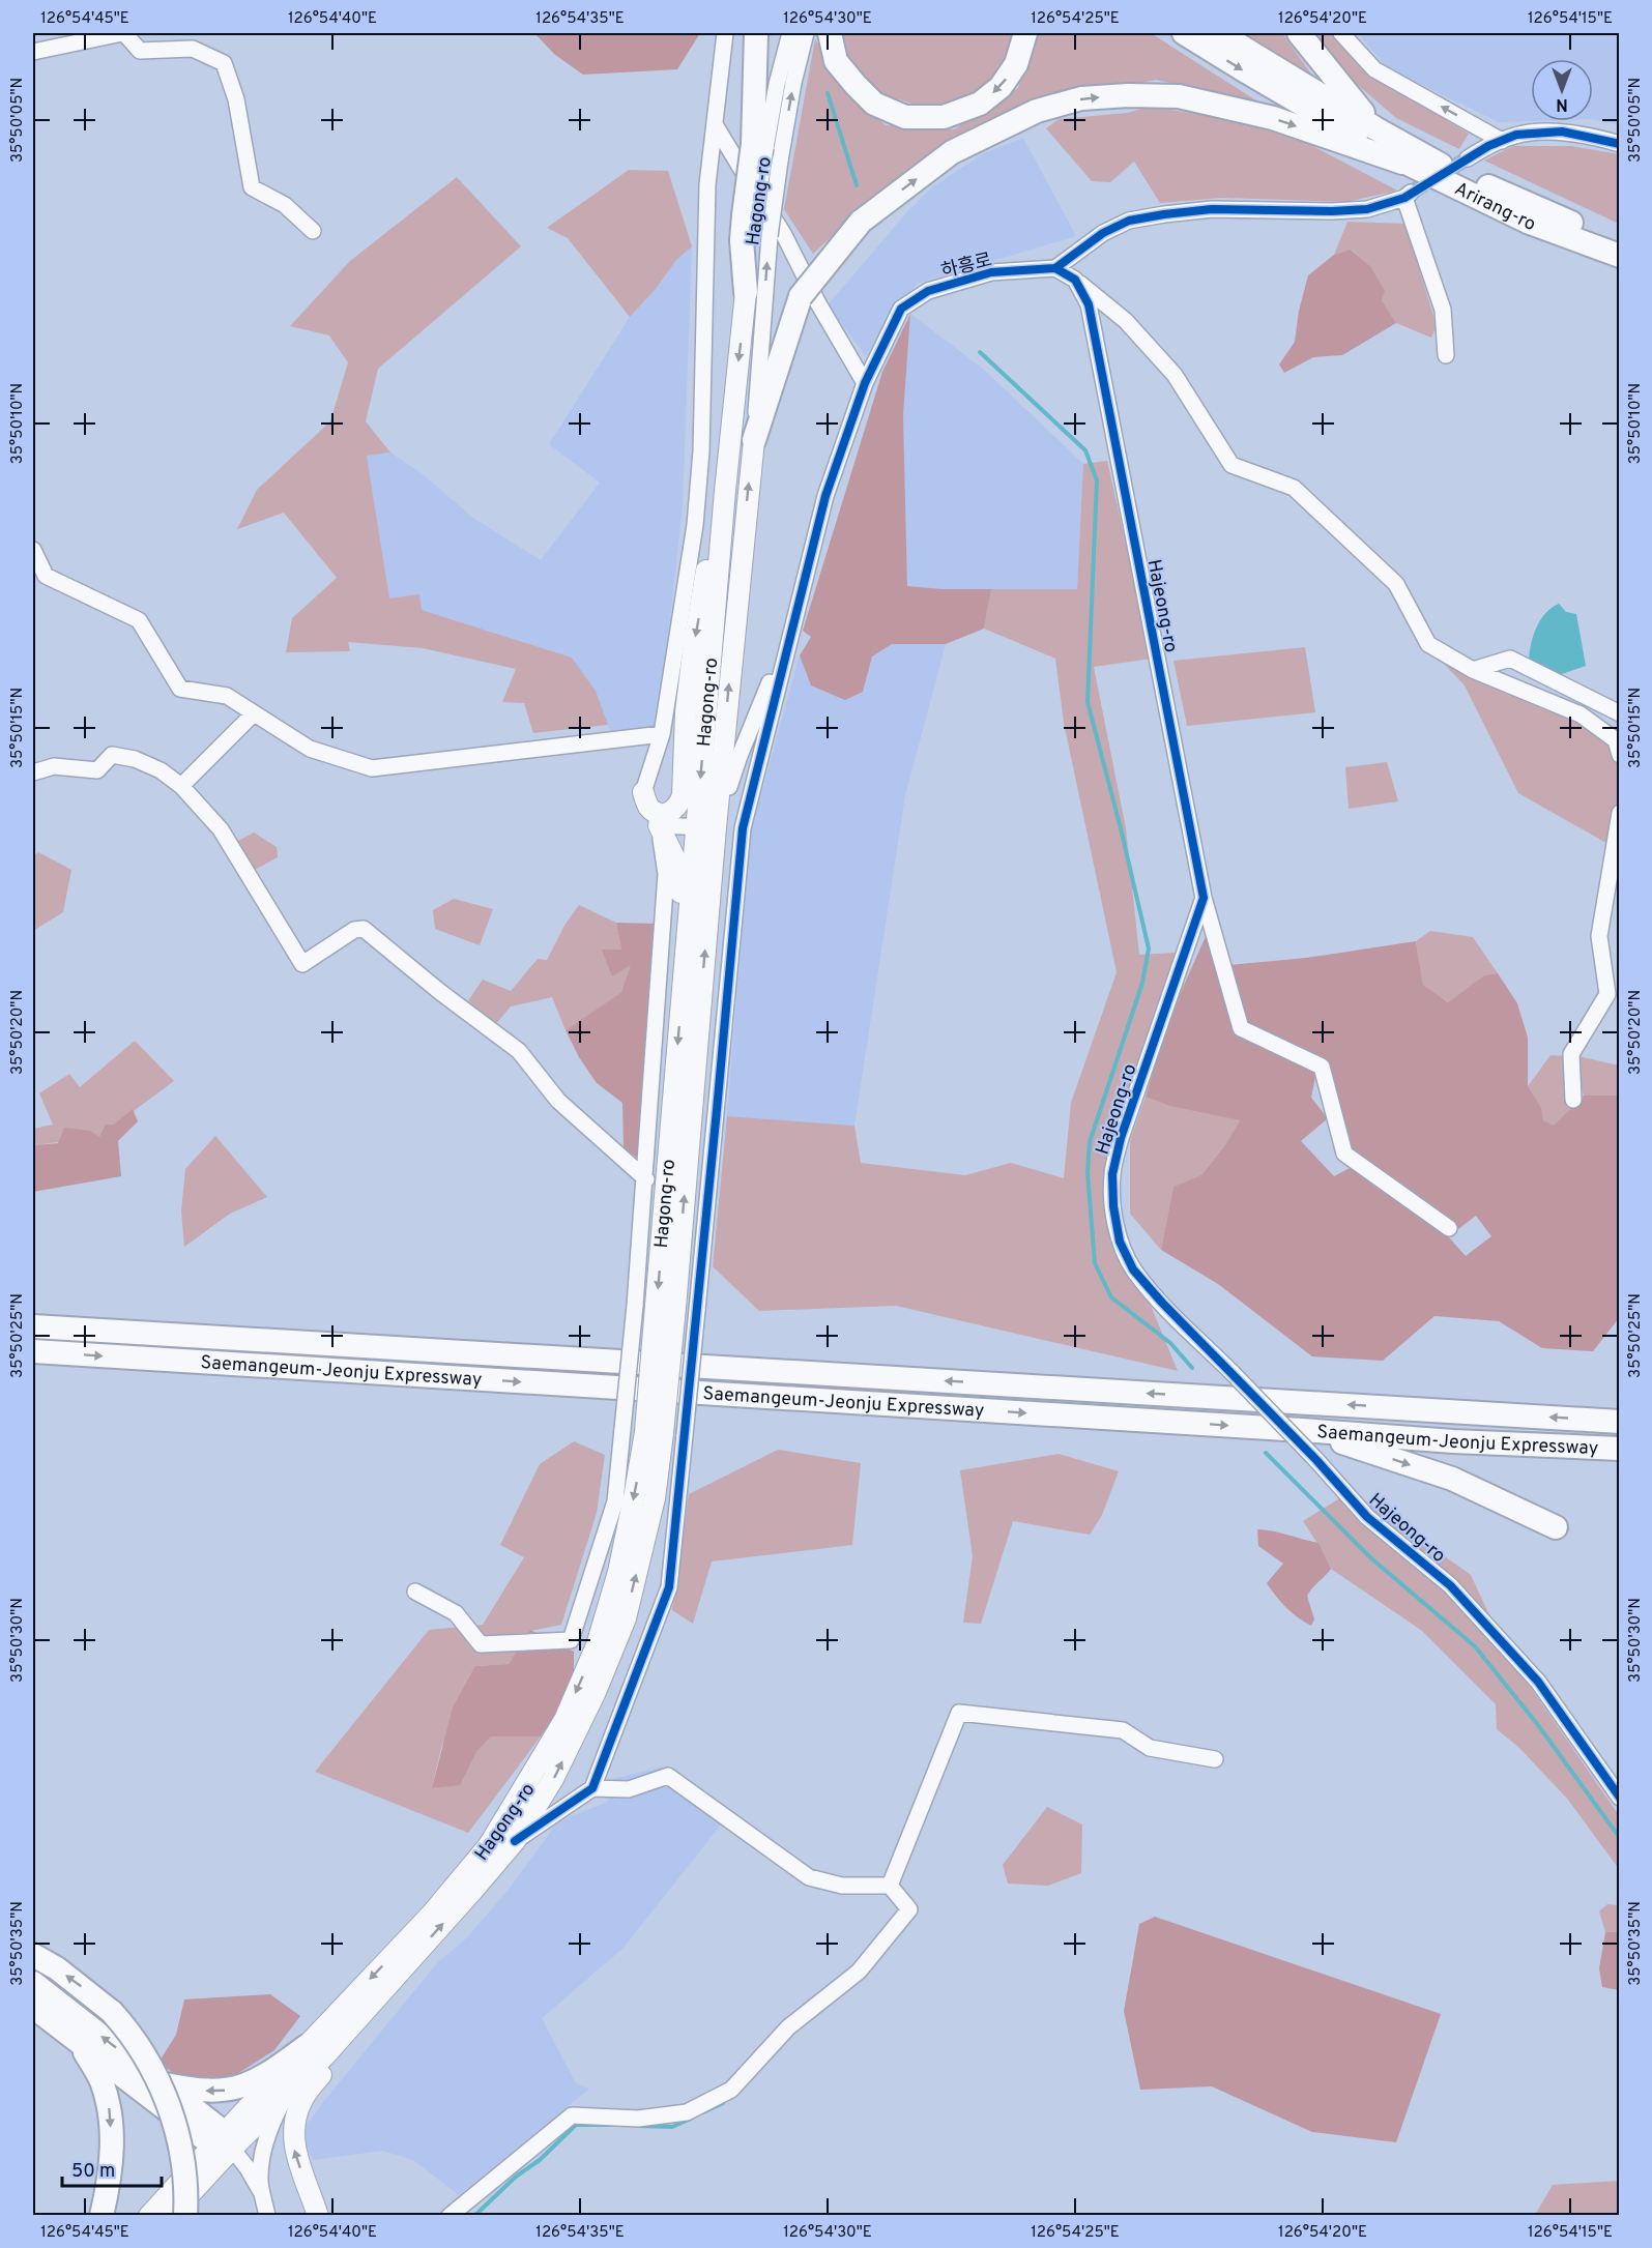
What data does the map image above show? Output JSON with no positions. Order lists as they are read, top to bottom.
{
  "streets": {
    "highway": ["Arirang-ro", "Saemangeum-Jeonju Expressway"],
    "main road": ["Hagong-ro"],
    "street": ["하흥로", "Hajeong-ro"]
  },
  "scale_bar": "50 m",
  "north": "bottom",
  "coordinates": [
    "126°54'45\"E",
    "126°54'40\"E",
    "126°54'35\"E",
    "126°54'30\"E",
    "126°54'25\"E",
    "126°54'20\"E",
    "126°54'15\"E",
    "35°50'05\"N",
    "35°50'10\"N",
    "35°50'15\"N",
    "35°50'20\"N",
    "35°50'25\"N",
    "35°50'30\"N",
    "35°50'35\"N"
  ]
}
